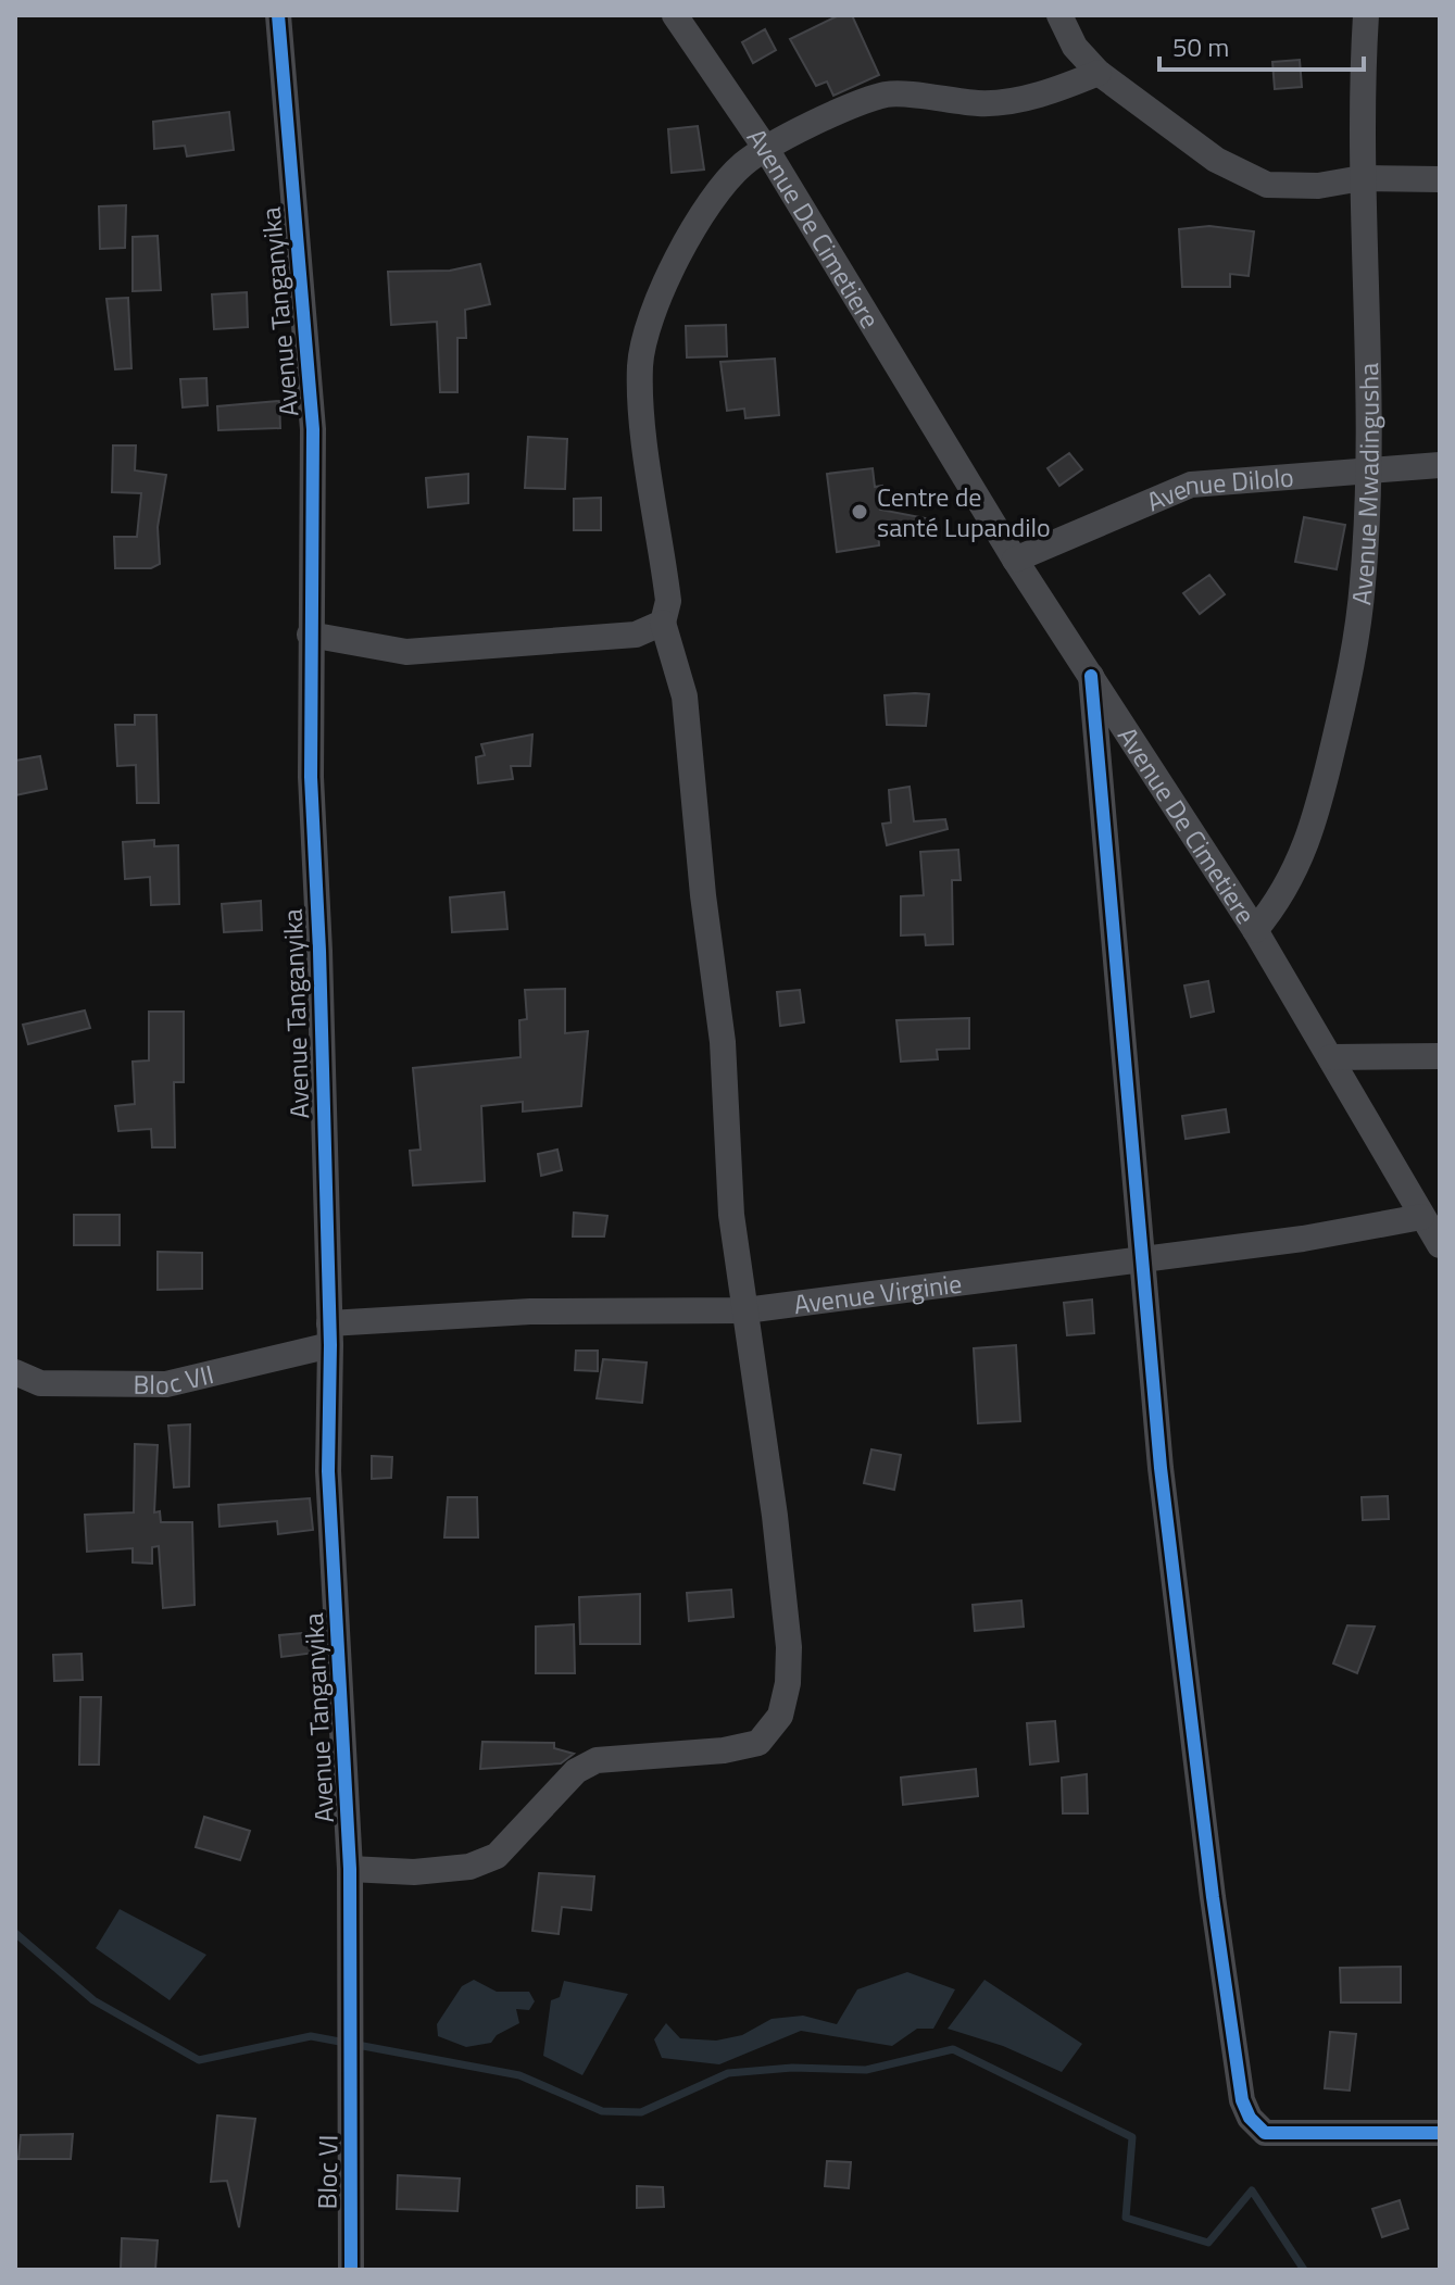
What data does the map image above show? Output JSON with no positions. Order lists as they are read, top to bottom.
{
  "streets": {
    "street": [
      "Avenue De Cimetiere",
      "Avenue Tanganyika",
      "Avenue Mwadingusha",
      "Avenue Dilolo",
      "Avenue Virginie",
      "Bloc VII",
      "Bloc VI"
    ]
  },
  "crossings": [
    ["Avenue De Cimetiere", "Avenue Mwadingusha"],
    ["Avenue De Cimetiere", "Avenue Dilolo"],
    ["Avenue De Cimetiere", "Avenue Virginie"],
    ["Avenue Tanganyika", "Avenue Virginie"],
    ["Avenue Tanganyika", "Bloc VII"],
    ["Avenue Tanganyika", "Bloc VI"],
    ["Avenue Mwadingusha", "Avenue Dilolo"],
    ["Avenue Virginie", "Bloc VII"]
  ],
  "places": ["Centre de santé Lupandilo"],
  "scale_bar": "50 m"
}
